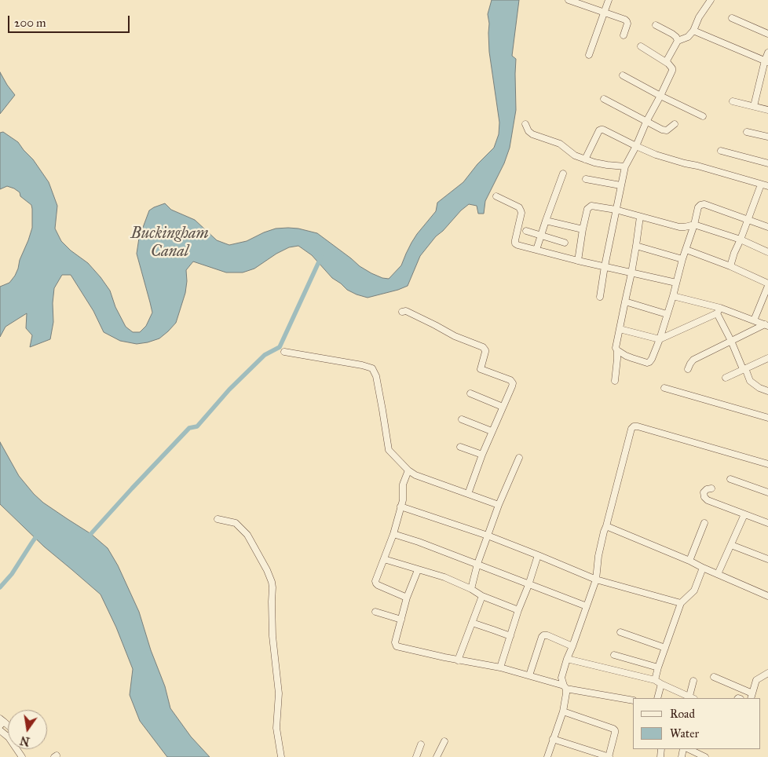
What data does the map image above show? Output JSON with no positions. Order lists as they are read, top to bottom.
{
  "water": ["Buckingham Canal"],
  "legend": ["Road", "Water"],
  "scale_bar": "200 m",
  "north": "bottom"
}
